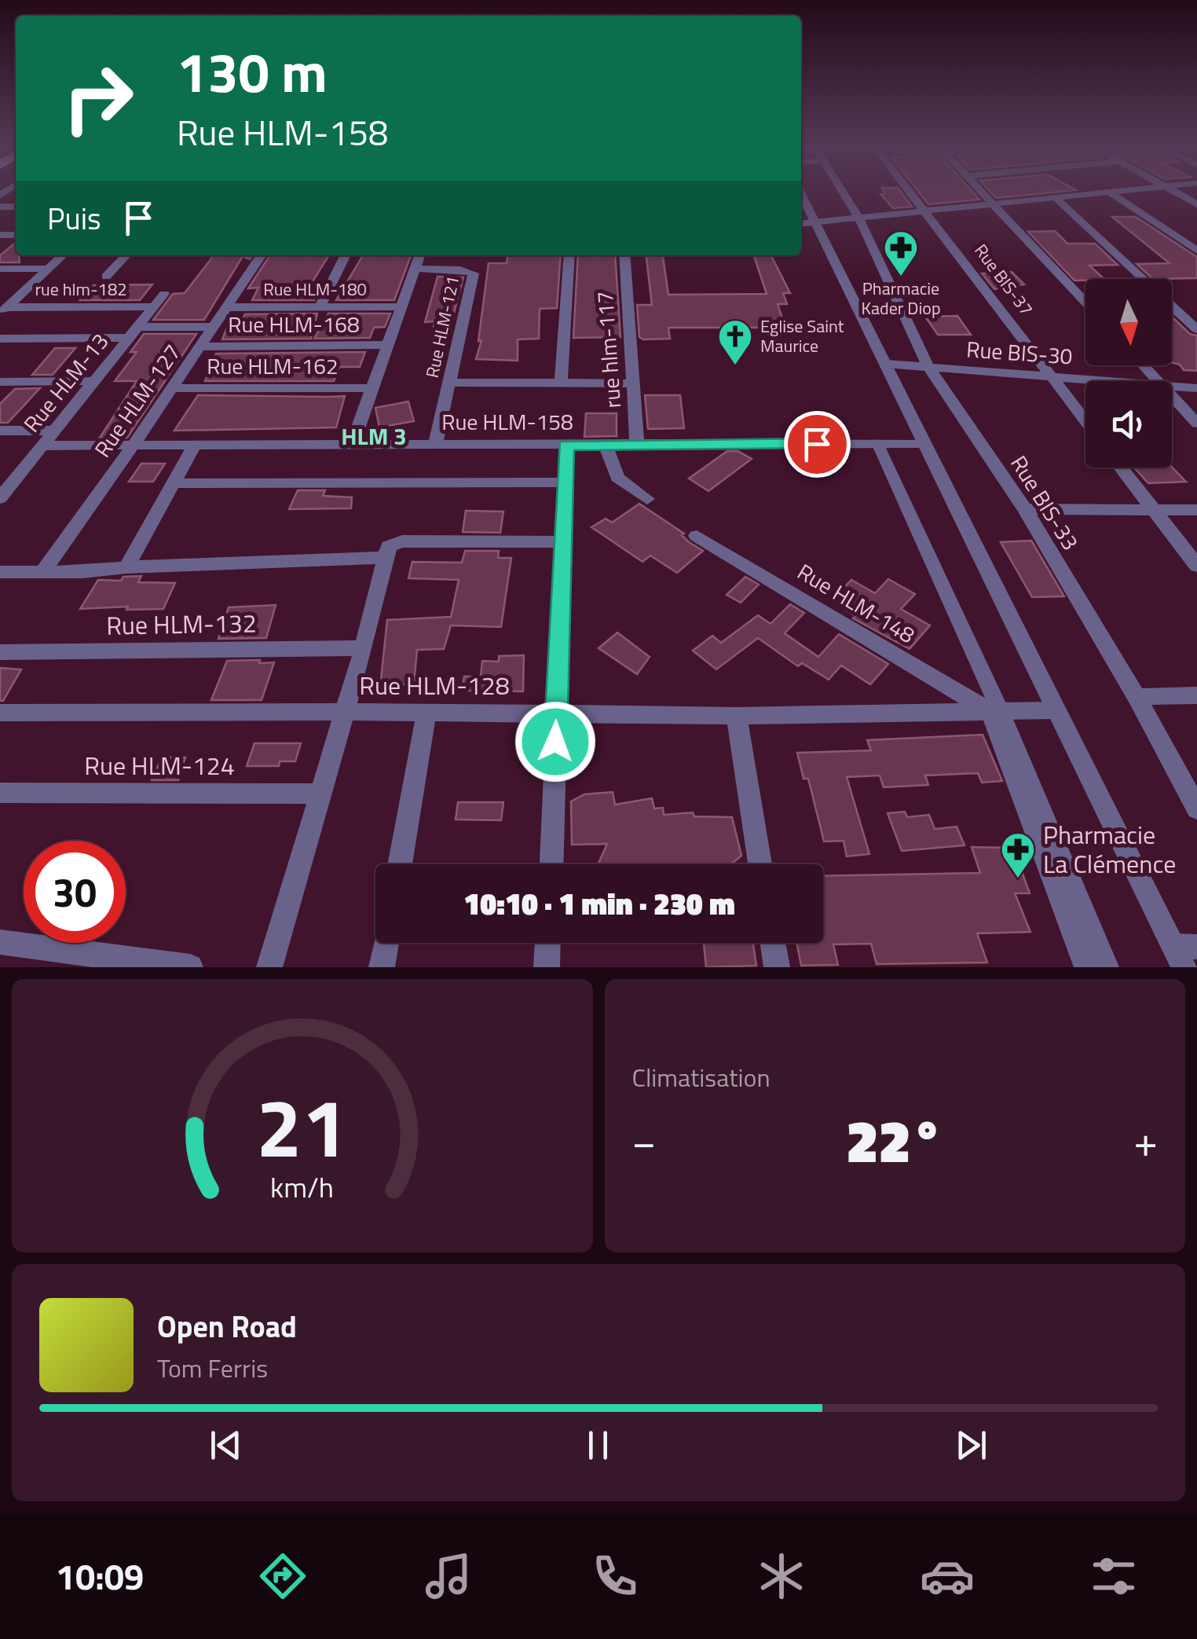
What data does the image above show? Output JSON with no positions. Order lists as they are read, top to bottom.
{
  "streets": {
    "street": [
      "Rue BIS-37",
      "rue hlm-182",
      "Rue HLM-180",
      "Rue HLM-168",
      "Rue HLM-121",
      "rue hlm-117",
      "Rue BIS-30",
      "Rue HLM-162",
      "Rue HLM-13",
      "Rue HLM-127",
      "Rue HLM-158",
      "Rue BIS-33",
      "Rue HLM-148",
      "Rue HLM-132",
      "Rue HLM-128",
      "Rue HLM-124"
    ]
  },
  "crossings": [
    ["Rue BIS-37", "Rue BIS-30"],
    ["rue hlm-182", "Rue HLM-13"],
    ["Rue HLM-180", "Rue HLM-127"],
    ["Rue HLM-168", "Rue HLM-127"],
    ["Rue HLM-121", "Rue HLM-158"],
    ["rue hlm-117", "Rue HLM-158"],
    ["Rue BIS-30", "Rue BIS-33"],
    ["Rue HLM-162", "Rue HLM-127"],
    ["Rue HLM-13", "Rue HLM-158"],
    ["Rue HLM-127", "Rue HLM-158"],
    ["Rue HLM-148", "Rue HLM-128"]
  ],
  "districts": ["HLM 3"],
  "places": {
    "pharmacy": ["Pharmacie Kader Diop", "Pharmacie La Clémence"],
    "church": ["Eglise Saint Maurice"]
  },
  "north": "bottom",
  "page": {
    "turn": ["130 m", "Rue HLM-158"],
    "then": "Puis",
    "limit": "30",
    "trip": "10:10 · 1 min · 230 m",
    "tile": "Climatisation",
    "heat": ["−", "22°", "+"],
    "song": ["Open Road", "Tom Ferris"],
    "tabs": "10:09",
    "gauge": ["21", "km/h"]
  }
}
